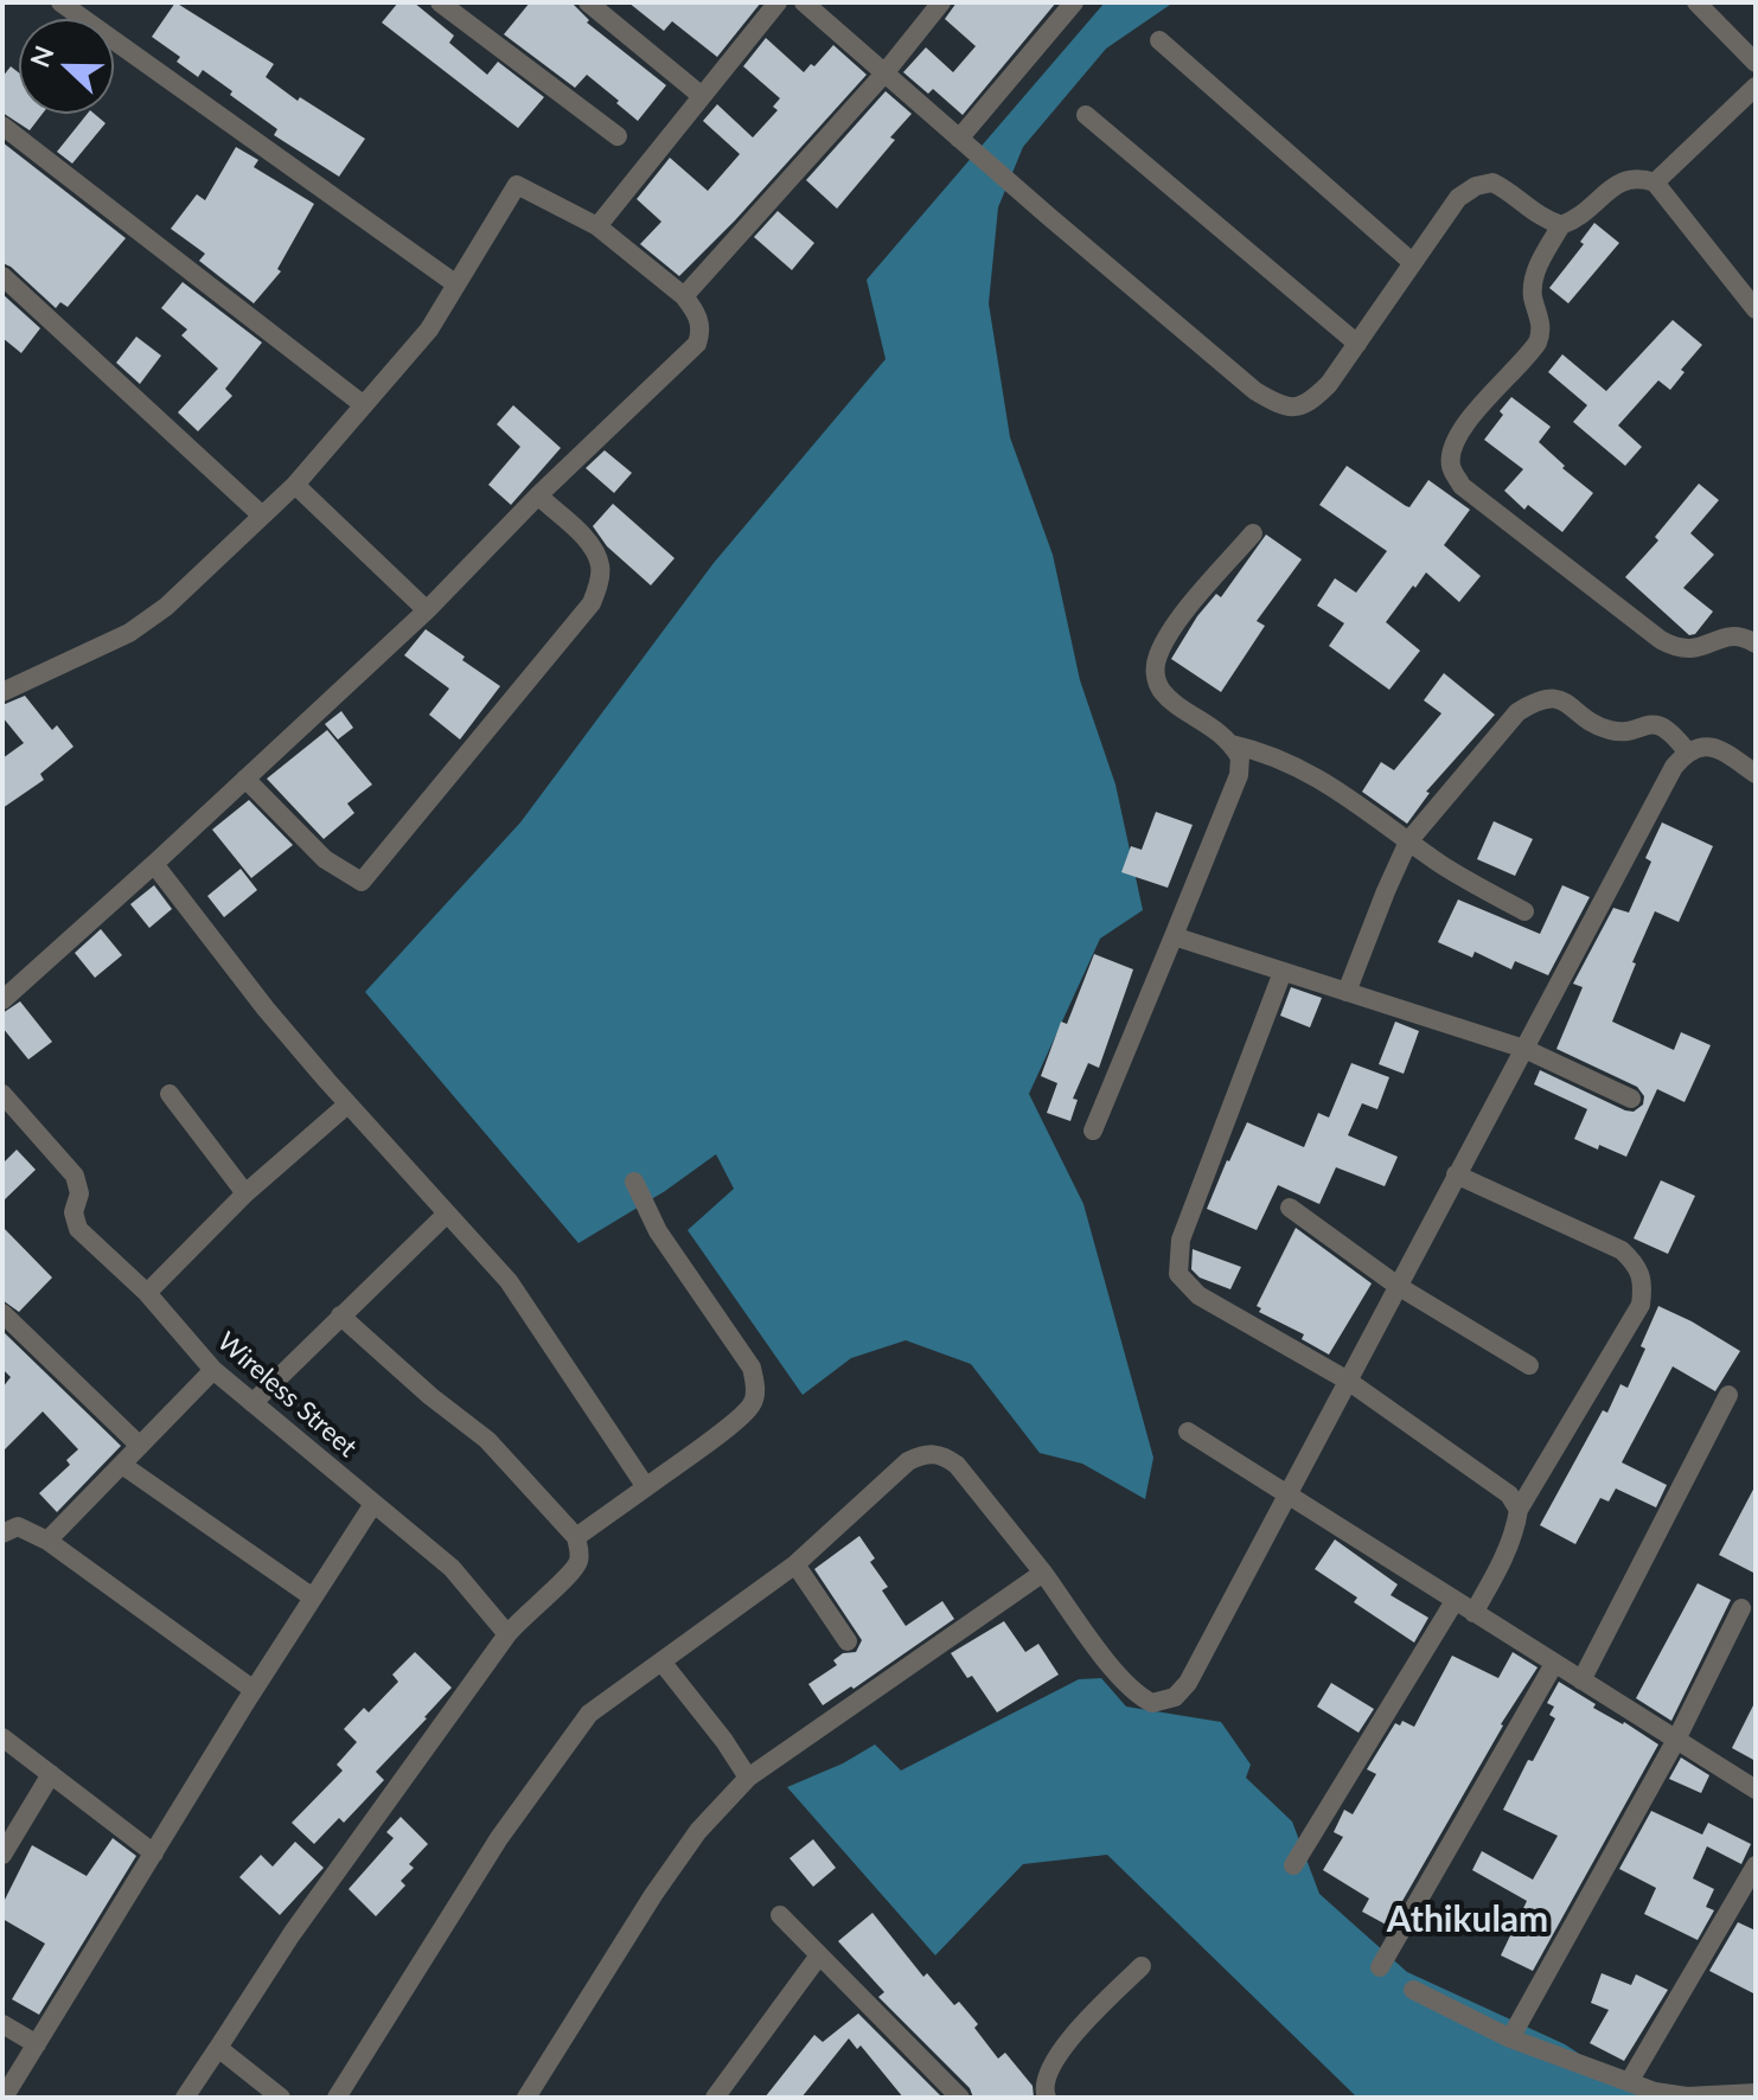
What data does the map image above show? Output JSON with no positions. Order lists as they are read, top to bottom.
{
  "streets": {
    "street": ["Wireless Street"]
  },
  "districts": ["Athikulam"],
  "north": "left"
}
